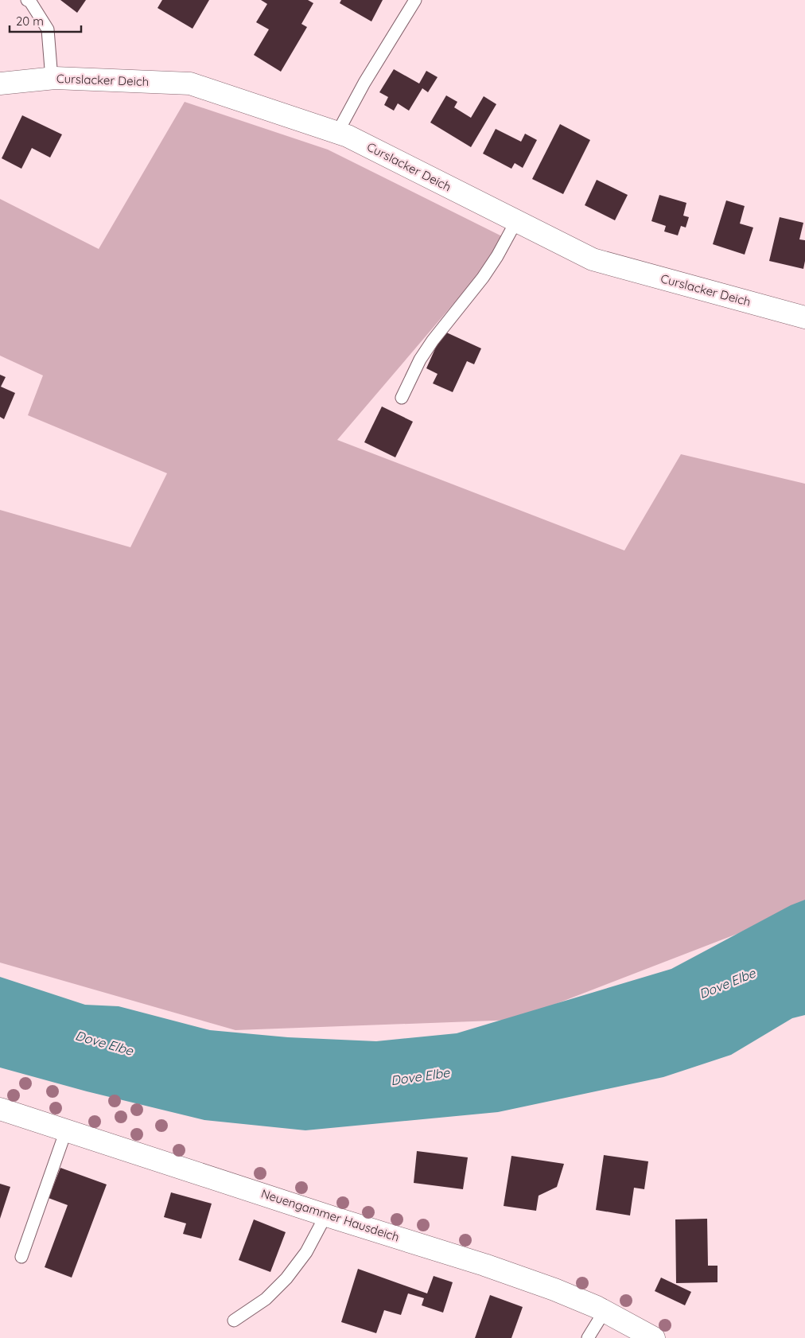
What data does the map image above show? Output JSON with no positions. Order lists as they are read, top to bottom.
{
  "streets": {
    "street": ["Curslacker Deich", "Neuengammer Hausdeich"]
  },
  "water": ["Dove Elbe"],
  "scale_bar": "20 m"
}
